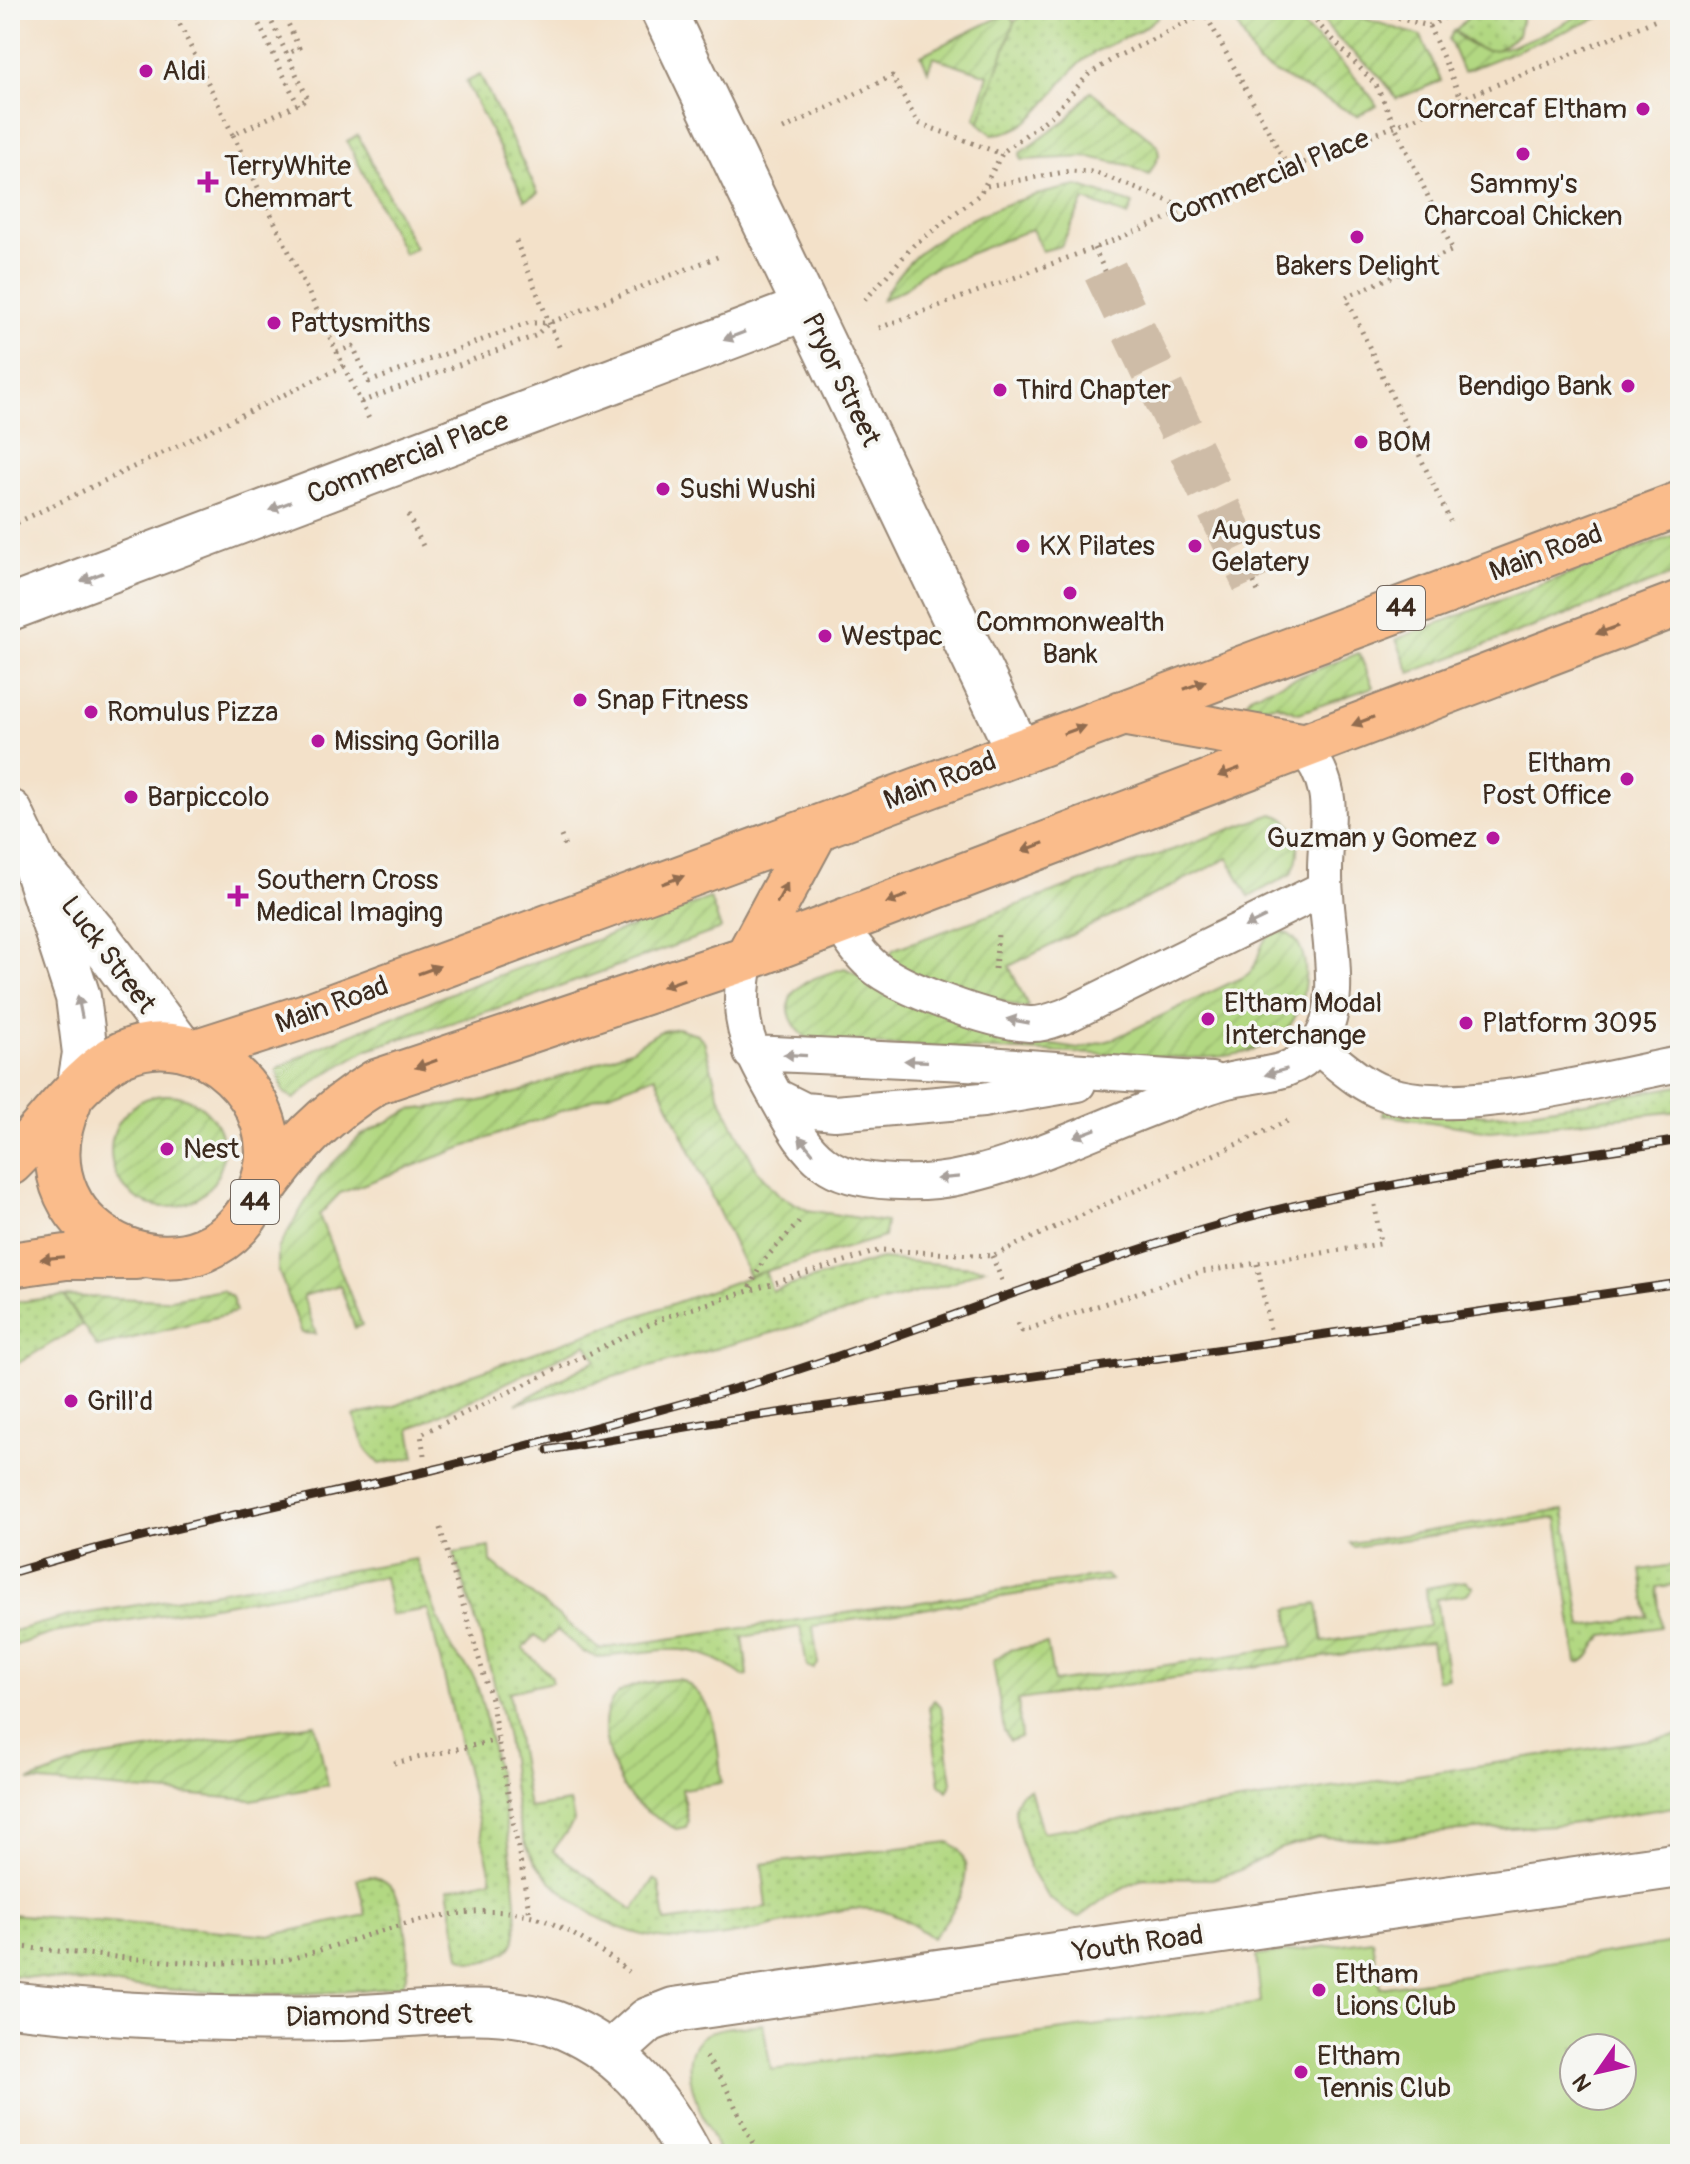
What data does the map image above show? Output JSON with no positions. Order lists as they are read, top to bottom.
{
  "streets": {
    "main road": ["Main Road", "44"],
    "street": [
      "Commercial Place",
      "Pryor Street",
      "Luck Street",
      "Youth Road",
      "Diamond Street"
    ]
  },
  "crossings": [
    ["Commercial Place", "Pryor Street"],
    ["Pryor Street", "Main Road"],
    ["Main Road", "44"],
    ["Main Road", "Luck Street"],
    ["44", "Luck Street"],
    ["Youth Road", "Diamond Street"]
  ],
  "one_way": ["Commercial Place", "Luck Street"],
  "places": {
    "other": [
      "Aldi",
      "Cornercaf Eltham",
      "Sammy's Charcoal Chicken",
      "Bakers Delight",
      "Pattysmiths",
      "Bendigo Bank",
      "Third Chapter",
      "BOM",
      "Sushi Wushi",
      "KX Pilates",
      "Augustus Gelatery",
      "Commonwealth Bank",
      "Westpac",
      "Snap Fitness",
      "Romulus Pizza",
      "Missing Gorilla",
      "Eltham Post Office",
      "Barpiccolo",
      "Guzman y Gomez",
      "Eltham Modal Interchange",
      "Platform 3095",
      "Nest",
      "Grill'd",
      "Eltham Lions Club",
      "Eltham Tennis Club"
    ],
    "health": ["TerryWhite Chemmart", "Southern Cross Medical Imaging"]
  },
  "north": "bottom left"
}
